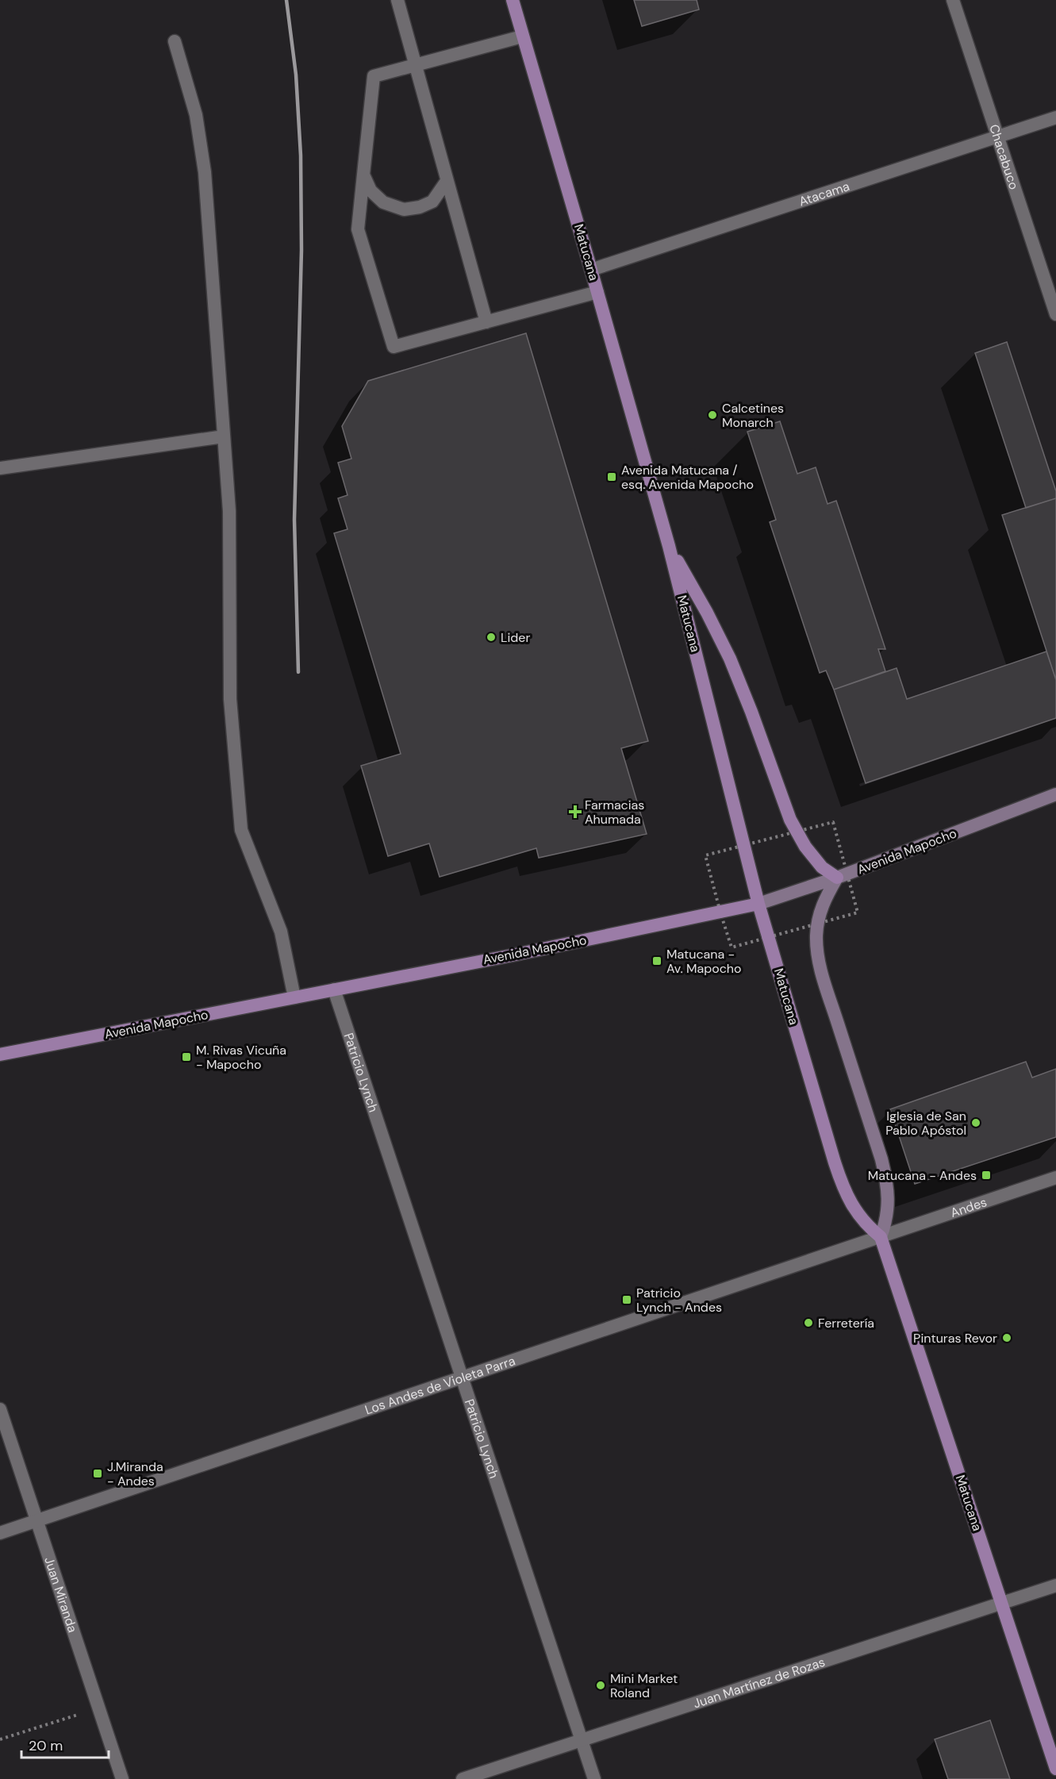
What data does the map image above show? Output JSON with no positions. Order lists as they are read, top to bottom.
{
  "streets": {
    "main road": ["Matucana", "Avenida Mapocho"],
    "street": [
      "Chacabuco",
      "Atacama",
      "Patricio Lynch",
      "Andes",
      "Los Andes de Violeta Parra",
      "Juan Miranda",
      "Juan Martínez de Rozas"
    ]
  },
  "crossings": [
    ["Chacabuco", "Atacama"],
    ["Atacama", "Matucana"],
    ["Matucana", "Avenida Mapocho"],
    ["Matucana", "Andes"],
    ["Matucana", "Los Andes de Violeta Parra"],
    ["Matucana", "Juan Martínez de Rozas"],
    ["Avenida Mapocho", "Patricio Lynch"],
    ["Patricio Lynch", "Los Andes de Violeta Parra"],
    ["Patricio Lynch", "Juan Martínez de Rozas"],
    ["Andes", "Los Andes de Violeta Parra"],
    ["Los Andes de Violeta Parra", "Juan Miranda"]
  ],
  "places": {
    "other": [
      "Calcetines Monarch",
      "Lider",
      "Iglesia de San Pablo Apóstol",
      "Ferretería",
      "Pinturas Revor",
      "Mini Market Roland"
    ],
    "transit": [
      "Avenida Matucana / esq. Avenida Mapocho",
      "Matucana - Av. Mapocho",
      "M. Rivas Vicuña - Mapocho",
      "Matucana - Andes",
      "Patricio Lynch - Andes",
      "J.Miranda - Andes"
    ],
    "health": ["Farmacias Ahumada"]
  },
  "scale_bar": "20 m"
}
